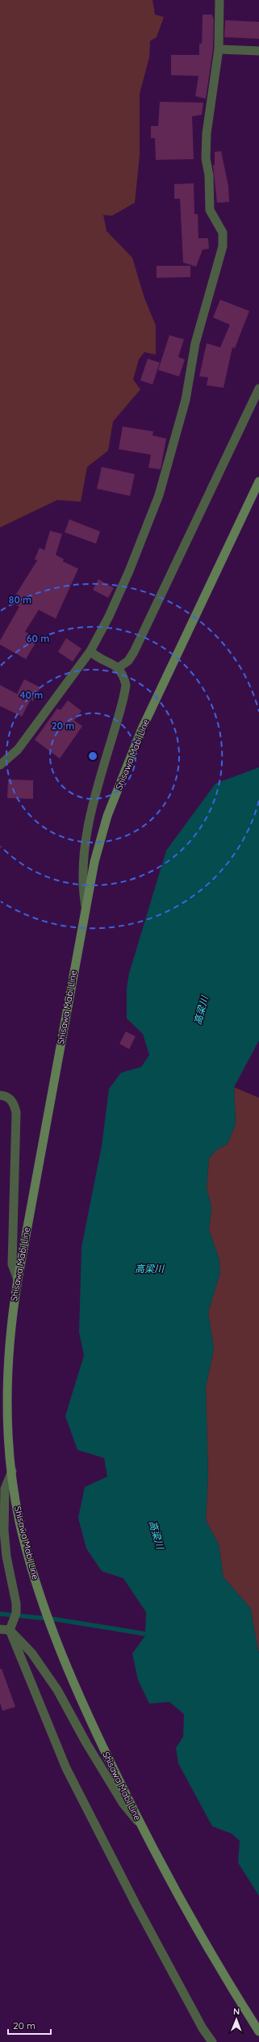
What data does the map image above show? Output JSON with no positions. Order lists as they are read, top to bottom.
{
  "streets": {
    "main road": ["Shisawa Mabi Line"]
  },
  "water": ["高梁川"],
  "scale_bar": "20 m",
  "north": "top",
  "rings": [
    "80 m",
    "60 m",
    "40 m",
    "20 m"
  ]
}
